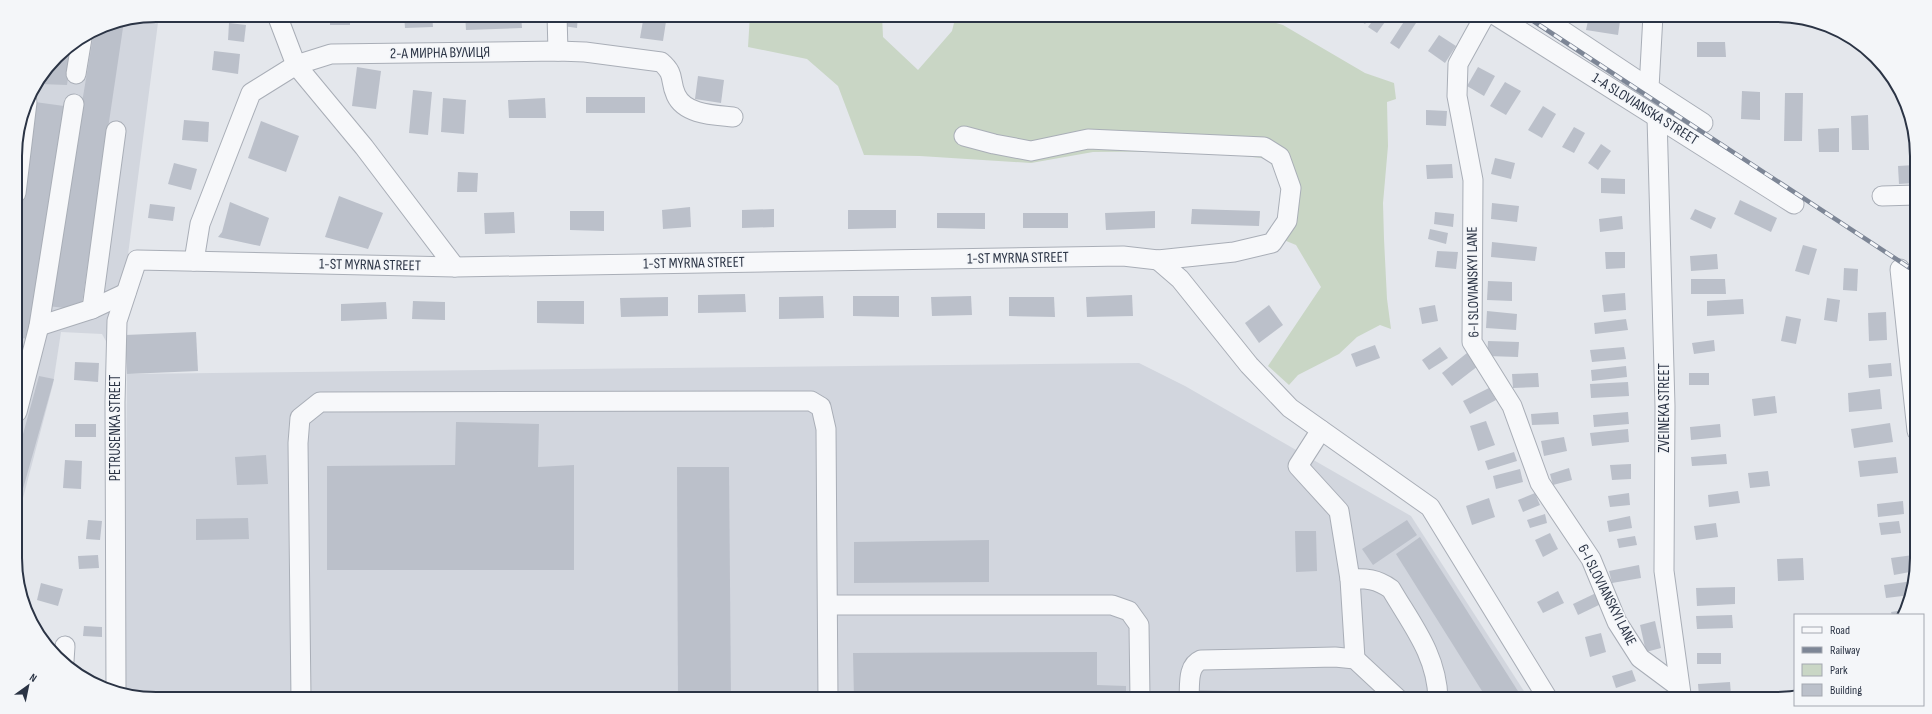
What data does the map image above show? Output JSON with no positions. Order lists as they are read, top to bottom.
{
  "streets": {
    "street": [
      "2-А МИРНА ВУЛИЦЯ",
      "1-A SLOVIANSKA STREET",
      "1-ST MYRNA STREET",
      "6-I SLOVIANSKYI LANE",
      "ZVEINEKA STREET",
      "PETRUSENKA STREET"
    ]
  },
  "crossings": [
    ["2-А МИРНА ВУЛИЦЯ", "PETRUSENKA STREET"],
    ["1-A SLOVIANSKA STREET", "ZVEINEKA STREET"],
    ["1-ST MYRNA STREET", "PETRUSENKA STREET"]
  ],
  "legend": [
    "Road",
    "Railway",
    "Park",
    "Building"
  ],
  "north": "top right"
}
